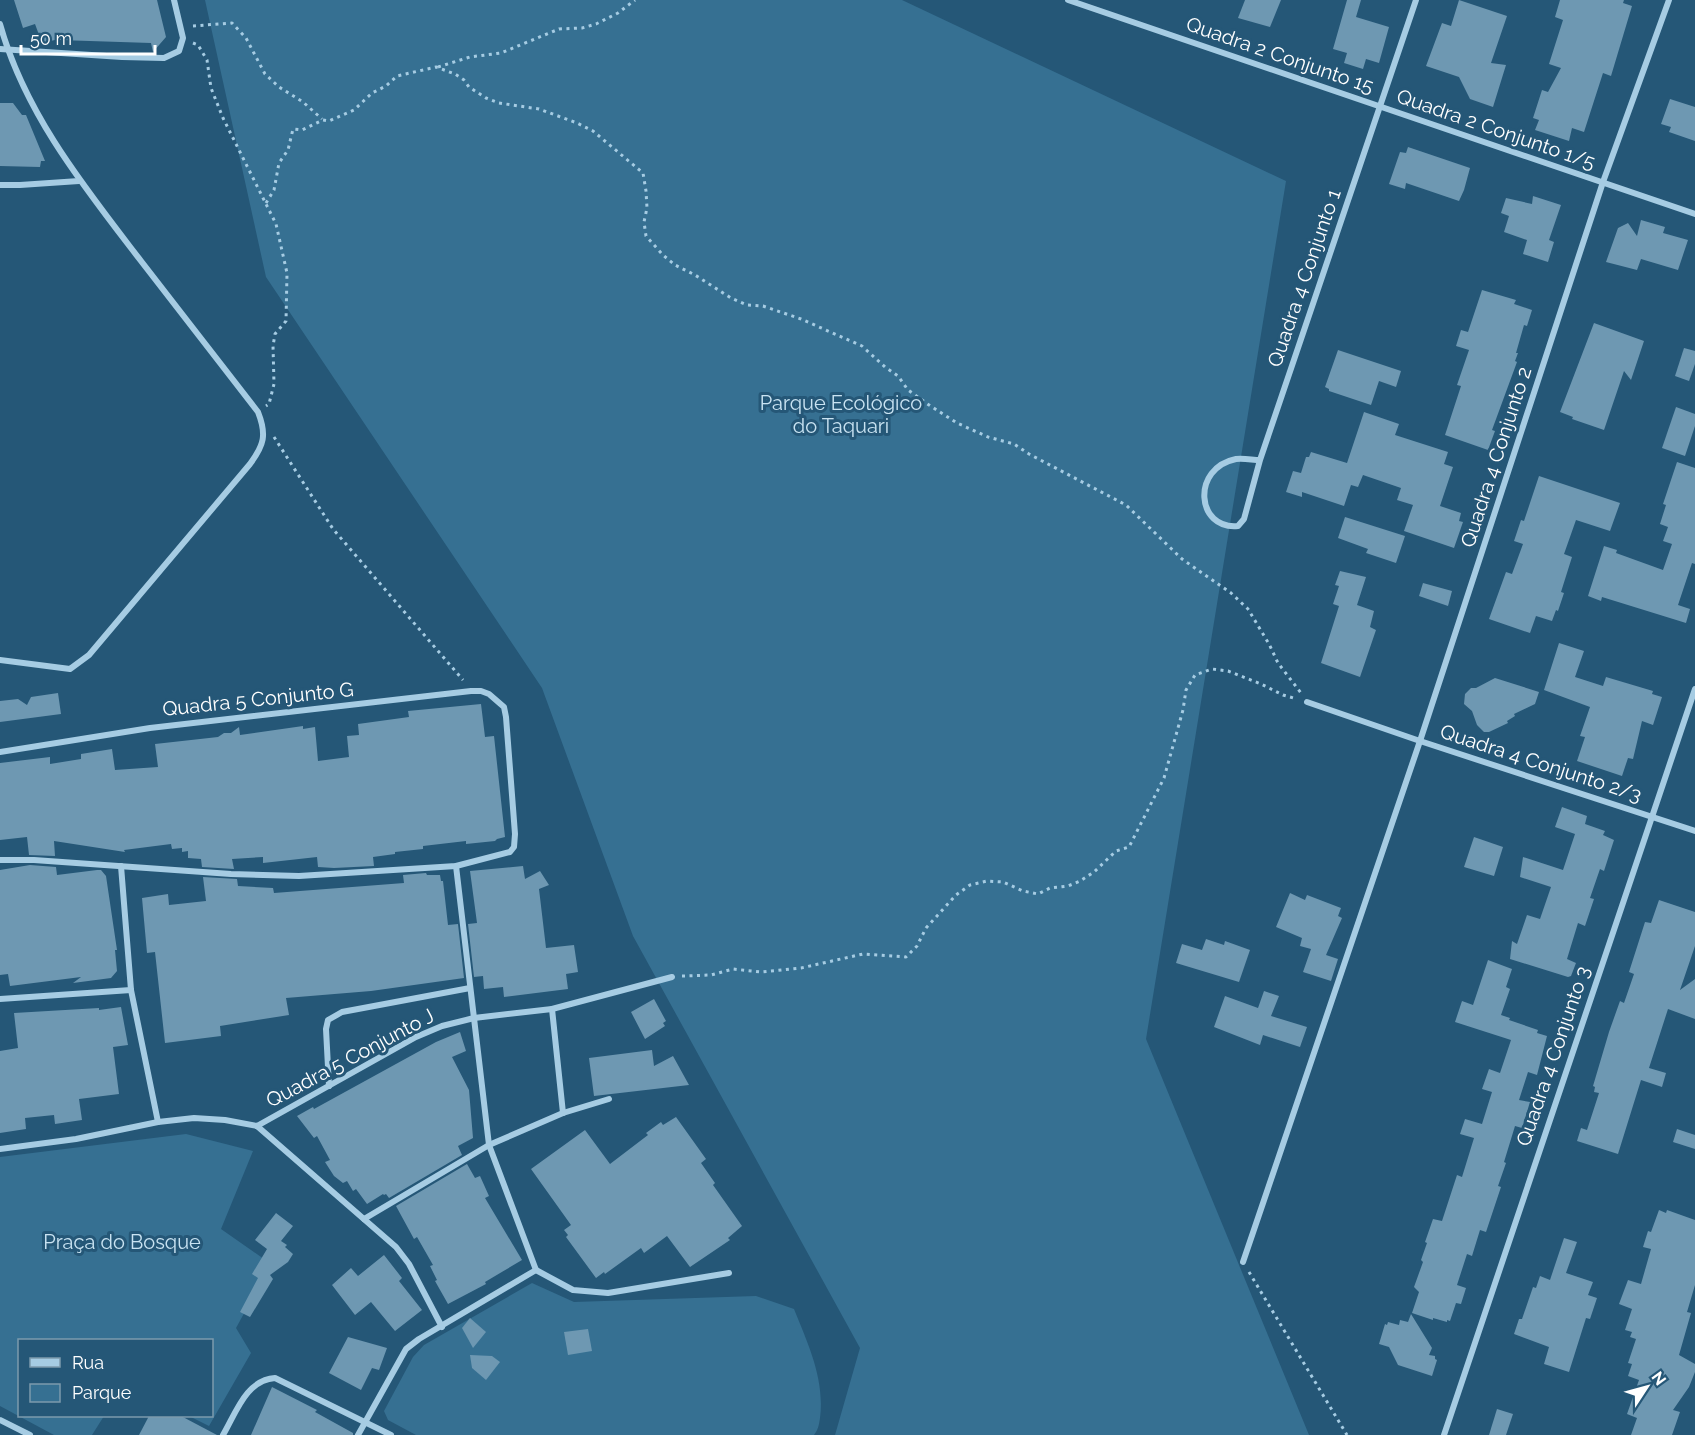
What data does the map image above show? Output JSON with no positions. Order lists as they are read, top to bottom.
{
  "streets": {
    "street": [
      "Quadra 2 Conjunto 15",
      "Quadra 2 Conjunto 1/5",
      "Quadra 4 Conjunto 1",
      "Quadra 4 Conjunto 2",
      "Quadra 5 Conjunto G",
      "Quadra 4 Conjunto 2/3",
      "Quadra 4 Conjunto 3",
      "Quadra 5 Conjunto J"
    ]
  },
  "crossings": [
    ["Quadra 2 Conjunto 15", "Quadra 2 Conjunto 1/5"],
    ["Quadra 2 Conjunto 15", "Quadra 4 Conjunto 1"],
    ["Quadra 2 Conjunto 1/5", "Quadra 4 Conjunto 1"],
    ["Quadra 2 Conjunto 1/5", "Quadra 4 Conjunto 2"],
    ["Quadra 4 Conjunto 2", "Quadra 4 Conjunto 2/3"],
    ["Quadra 4 Conjunto 2/3", "Quadra 4 Conjunto 3"]
  ],
  "parks": ["Parque Ecológico do Taquari", "Praça do Bosque"],
  "legend": ["Rua", "Parque"],
  "scale_bar": "50 m",
  "north": "top right"
}
